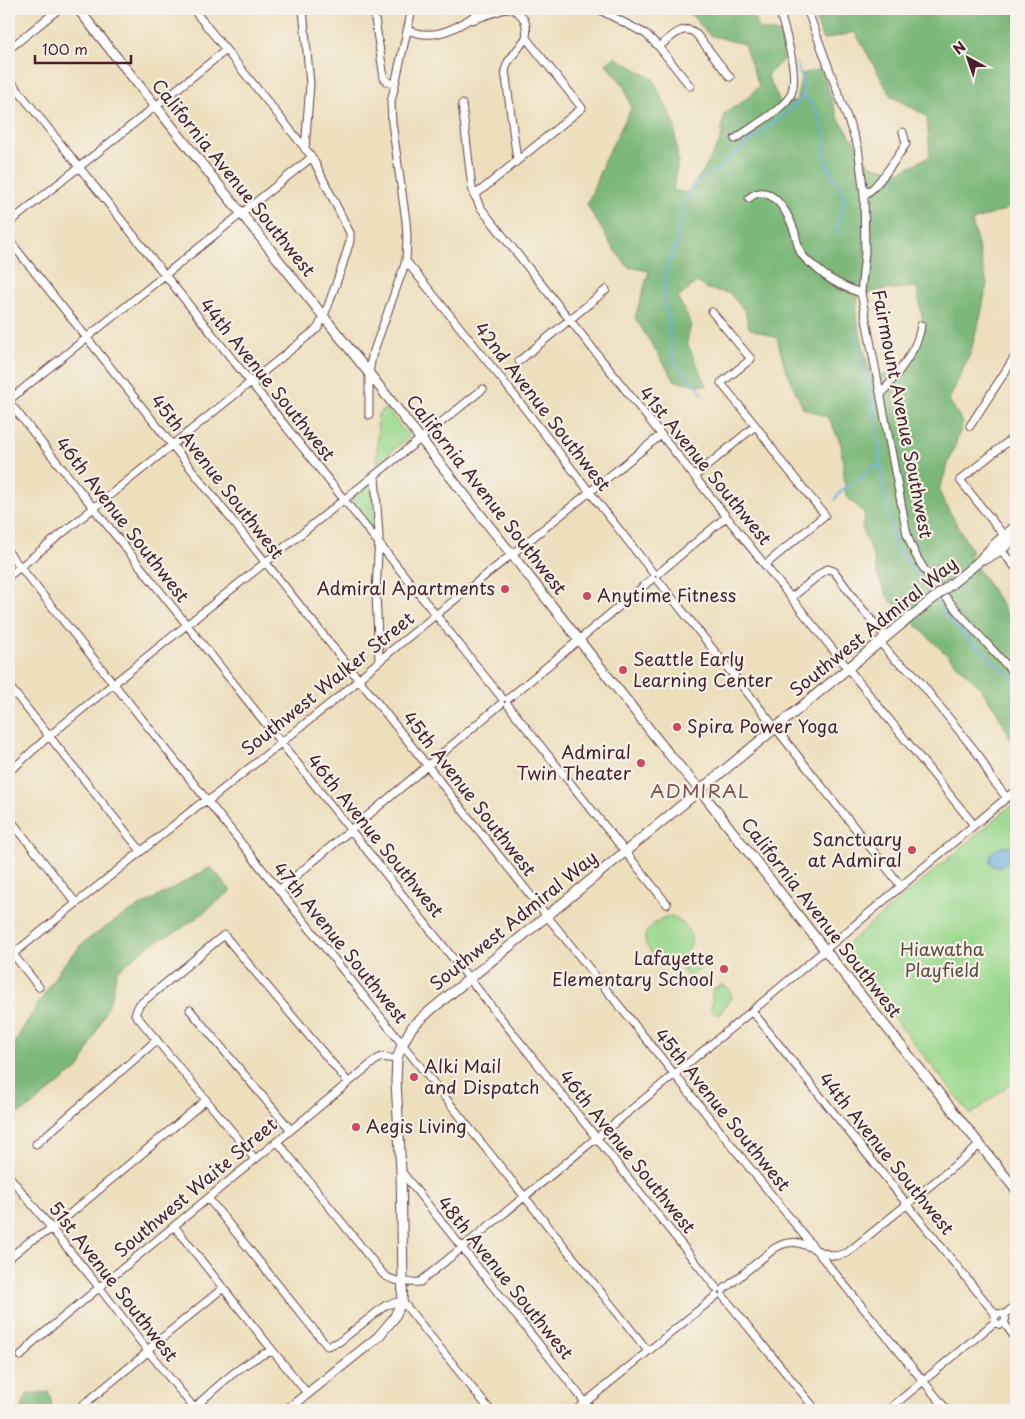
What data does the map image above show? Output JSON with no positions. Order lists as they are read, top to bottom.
{
  "streets": {
    "main road": ["California Avenue Southwest", "Southwest Admiral Way"],
    "street": [
      "44th Avenue Southwest",
      "42nd Avenue Southwest",
      "Fairmount Avenue Southwest",
      "41st Avenue Southwest",
      "45th Avenue Southwest",
      "46th Avenue Southwest",
      "Southwest Walker Street",
      "47th Avenue Southwest",
      "Southwest Waite Street",
      "48th Avenue Southwest",
      "51st Avenue Southwest"
    ]
  },
  "crossings": [
    ["California Avenue Southwest", "Southwest Admiral Way"],
    ["California Avenue Southwest", "Southwest Walker Street"],
    ["44th Avenue Southwest", "Southwest Admiral Way"],
    ["44th Avenue Southwest", "Southwest Walker Street"],
    ["42nd Avenue Southwest", "Southwest Admiral Way"],
    ["42nd Avenue Southwest", "Southwest Walker Street"],
    ["41st Avenue Southwest", "Southwest Admiral Way"],
    ["41st Avenue Southwest", "Southwest Walker Street"],
    ["45th Avenue Southwest", "Southwest Admiral Way"],
    ["45th Avenue Southwest", "Southwest Walker Street"],
    ["46th Avenue Southwest", "Southwest Admiral Way"],
    ["46th Avenue Southwest", "Southwest Walker Street"],
    ["Southwest Admiral Way", "47th Avenue Southwest"],
    ["Southwest Admiral Way", "Southwest Waite Street"],
    ["Southwest Admiral Way", "48th Avenue Southwest"],
    ["Southwest Walker Street", "47th Avenue Southwest"],
    ["Southwest Waite Street", "51st Avenue Southwest"]
  ],
  "districts": ["ADMIRAL"],
  "parks": ["Hiawatha Playfield"],
  "places": [
    "Admiral Apartments",
    "Anytime Fitness",
    "Seattle Early Learning Center",
    "Spira Power Yoga",
    "Admiral Twin Theater",
    "Sanctuary at Admiral",
    "Lafayette Elementary School",
    "Alki Mail and Dispatch",
    "Aegis Living"
  ],
  "scale_bar": "100 m",
  "north": "top left"
}
